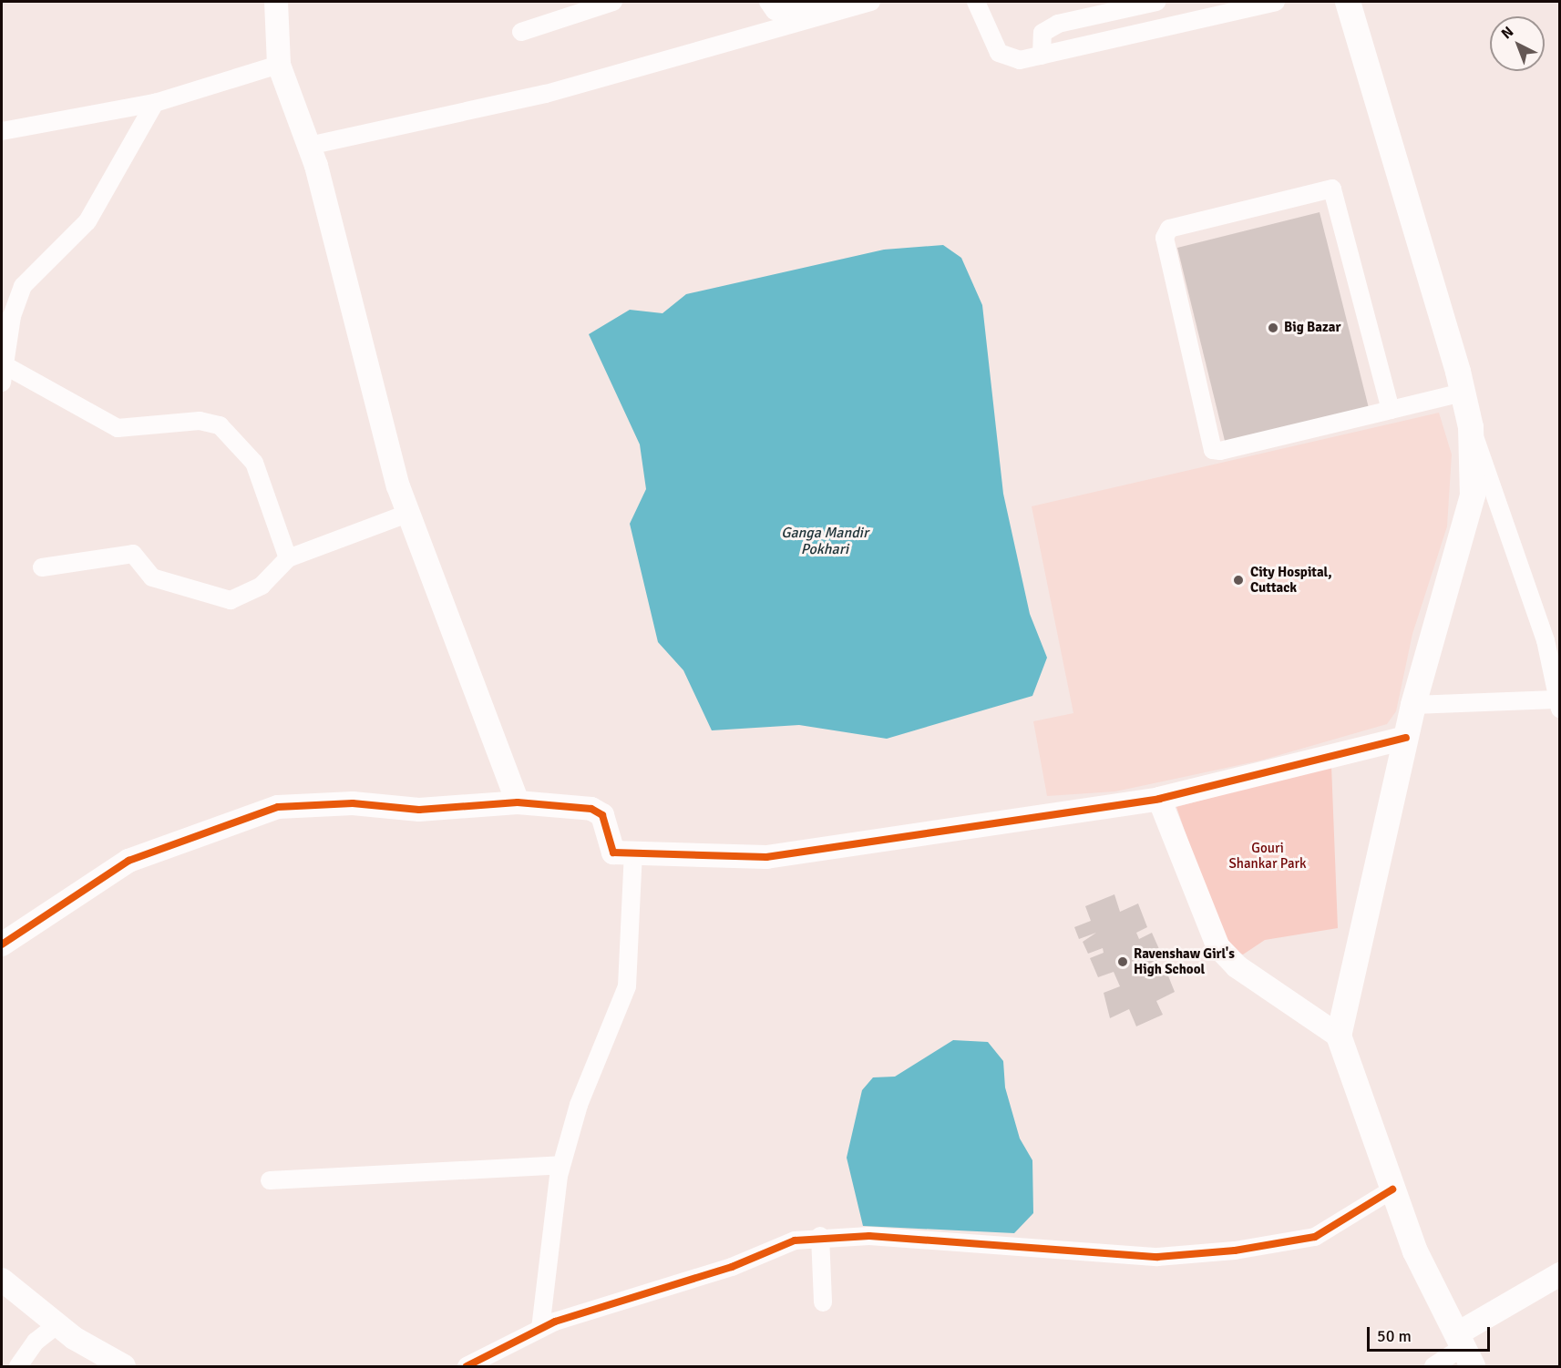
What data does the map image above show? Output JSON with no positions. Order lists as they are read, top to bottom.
{
  "water": ["Ganga Mandir Pokhari"],
  "parks": ["Gouri Shankar Park"],
  "places": ["Big Bazar", "City Hospital, Cuttack", "Ravenshaw Girl's High School"],
  "scale_bar": "50 m",
  "north": "top left"
}
